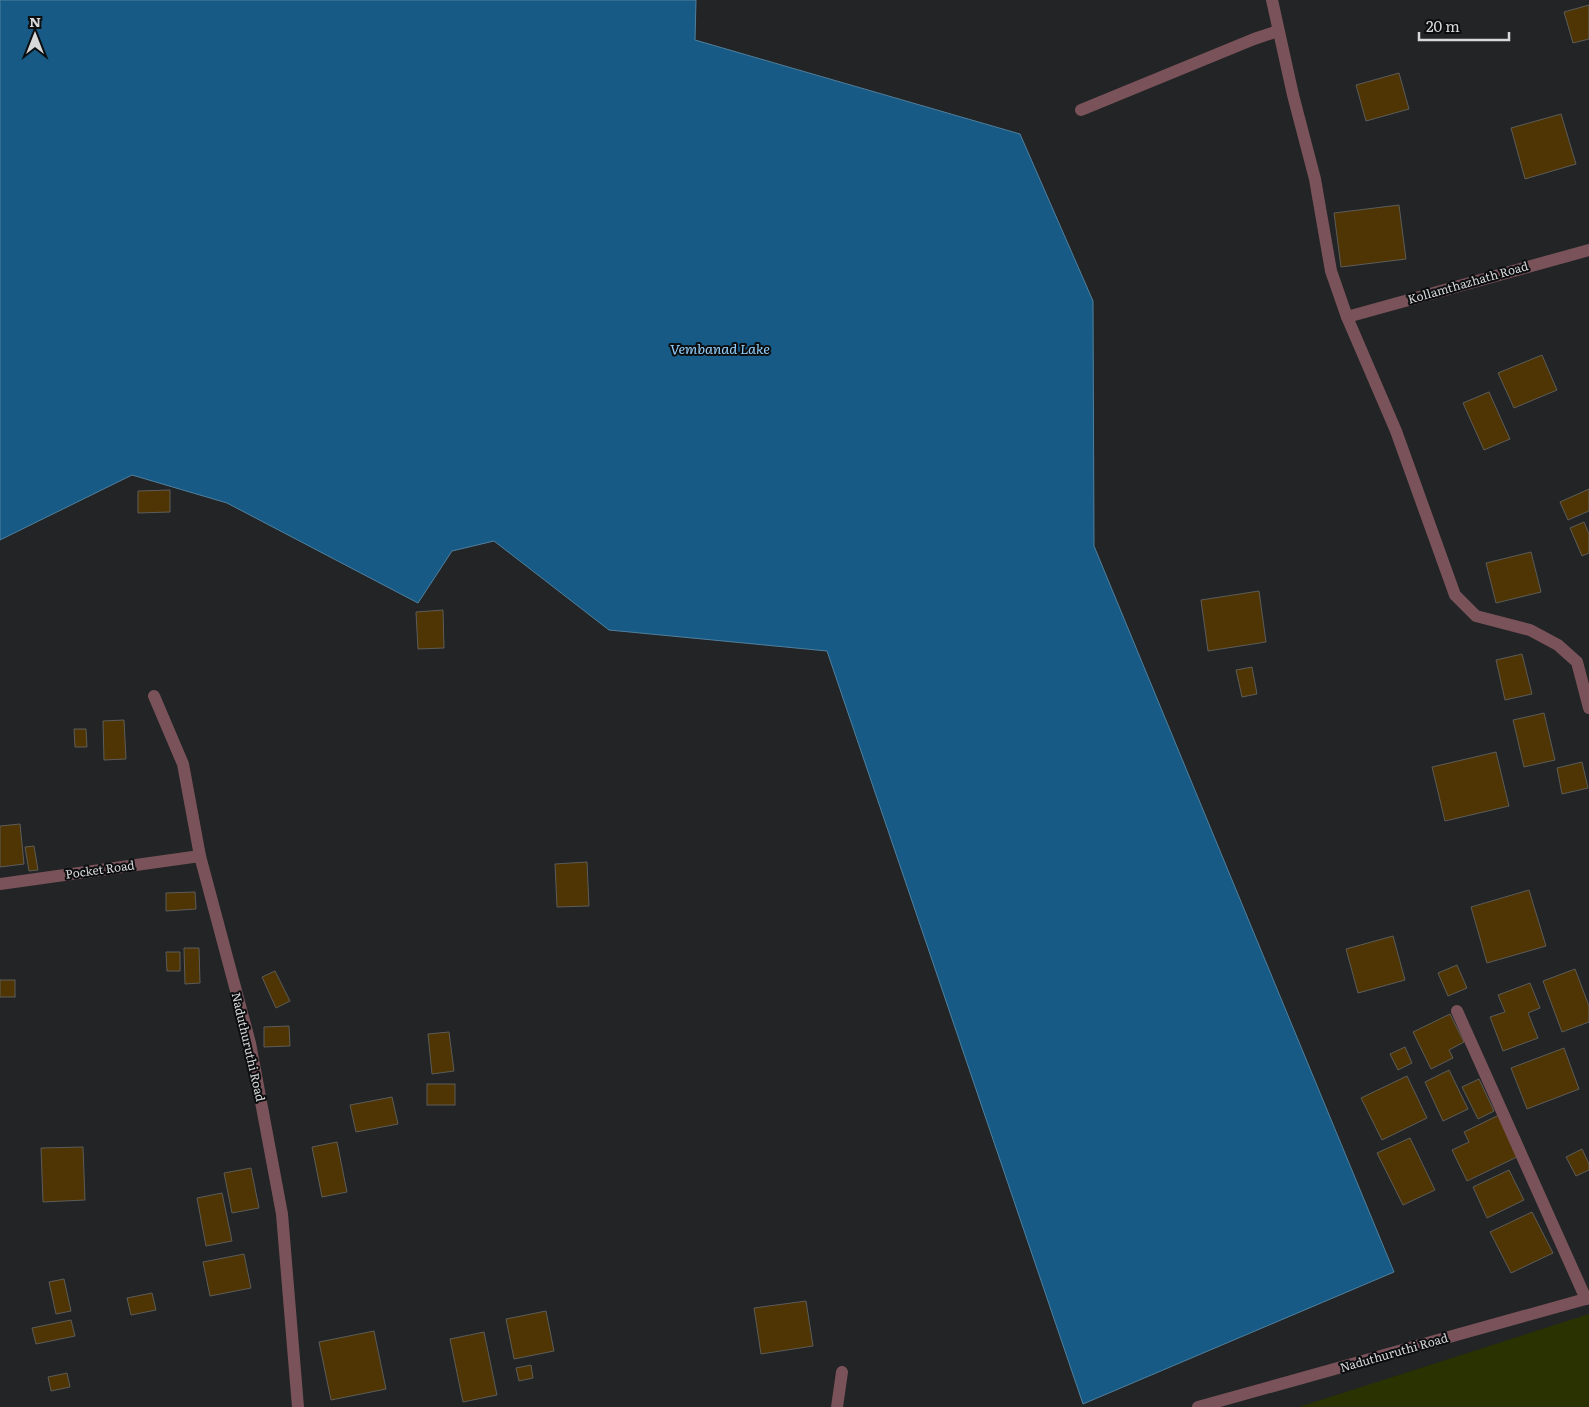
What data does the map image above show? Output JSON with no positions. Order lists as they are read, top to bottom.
{
  "streets": {
    "street": ["Kollamthazhath Road", "Pocket Road", "Naduthuruthi Road"]
  },
  "crossings": [
    ["Pocket Road", "Naduthuruthi Road"]
  ],
  "water": ["Vembanad Lake"],
  "scale_bar": "20 m",
  "north": "top"
}
